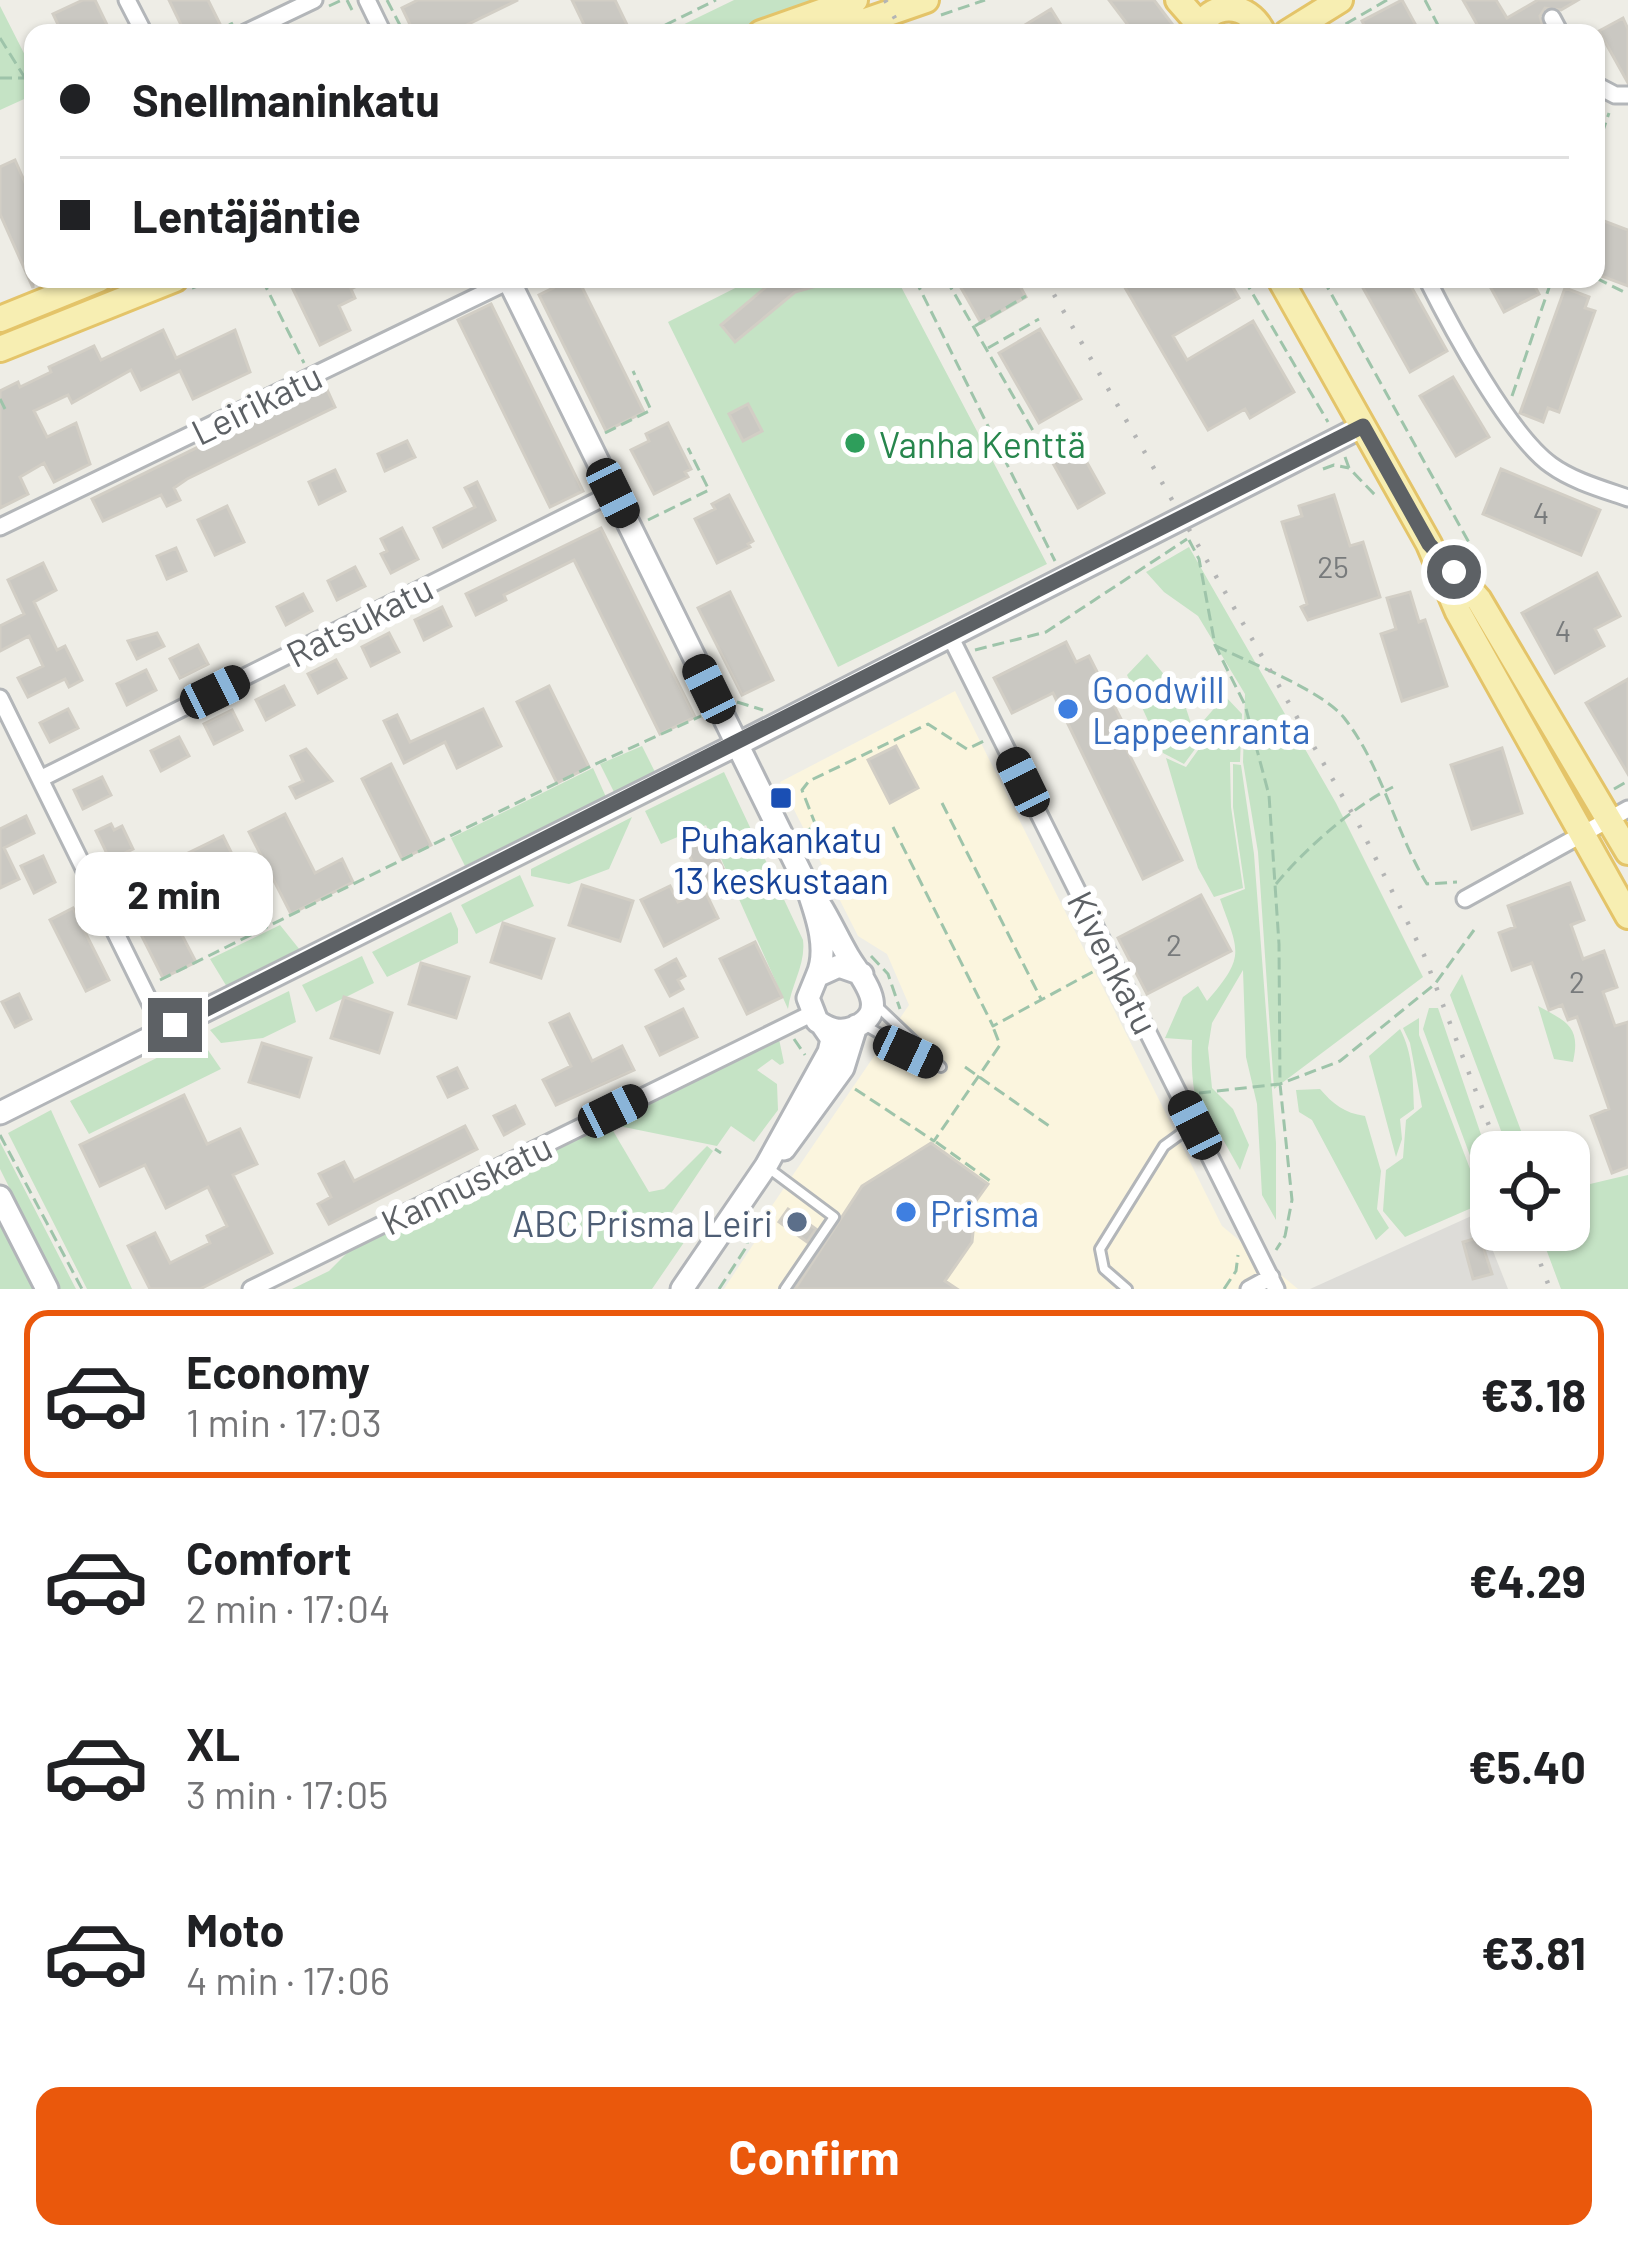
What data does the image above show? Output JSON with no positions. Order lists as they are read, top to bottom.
{
  "streets": {
    "street": [
      "Leirikatu",
      "Ratsukatu",
      "Kivenkatu",
      "Kannuskatu"
    ]
  },
  "places": {
    "other": [
      "Vanha Kenttä",
      "Goodwill Lappeenranta",
      "Prisma",
      "ABC Prisma Leiri"
    ],
    "transit": ["Puhakankatu 13 keskustaan"]
  },
  "house_numbers": [
    "4",
    "25",
    "4",
    "2",
    "2"
  ],
  "page": {
    "banner": ["Snellmaninkatu", "Lentäjäntie"],
    "bubble": "2 min",
    "list": [
      {
        "name": "Economy",
        "note": "1 min · 17:03",
        "value": "€3.18"
      },
      {
        "name": "Comfort",
        "note": "2 min · 17:04",
        "value": "€4.29"
      },
      {
        "name": "XL",
        "note": "3 min · 17:05",
        "value": "€5.40"
      },
      {
        "name": "Moto",
        "note": "4 min · 17:06",
        "value": "€3.81"
      }
    ],
    "buttons": "Confirm"
  }
}
